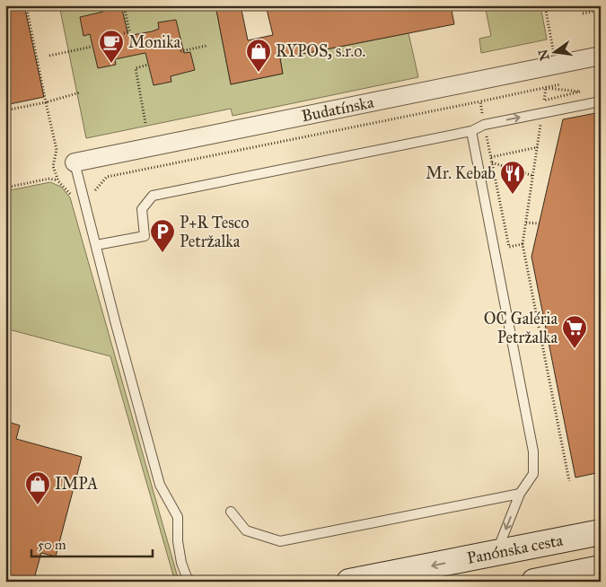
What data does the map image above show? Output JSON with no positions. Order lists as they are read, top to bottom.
{
  "streets": {
    "main road": ["Panónska cesta"],
    "street": ["Budatínska"]
  },
  "one_way": ["Panónska cesta"],
  "places": {
    "cafe": ["Monika"],
    "shop": ["RYPOS, s.r.o.", "IMPA"],
    "restaurant": ["Mr. Kebab"],
    "parking": ["P+R Tesco Petržalka"],
    "supermarket": ["OC Galéria Petržalka"]
  },
  "scale_bar": "50 m",
  "north": "left"
}
